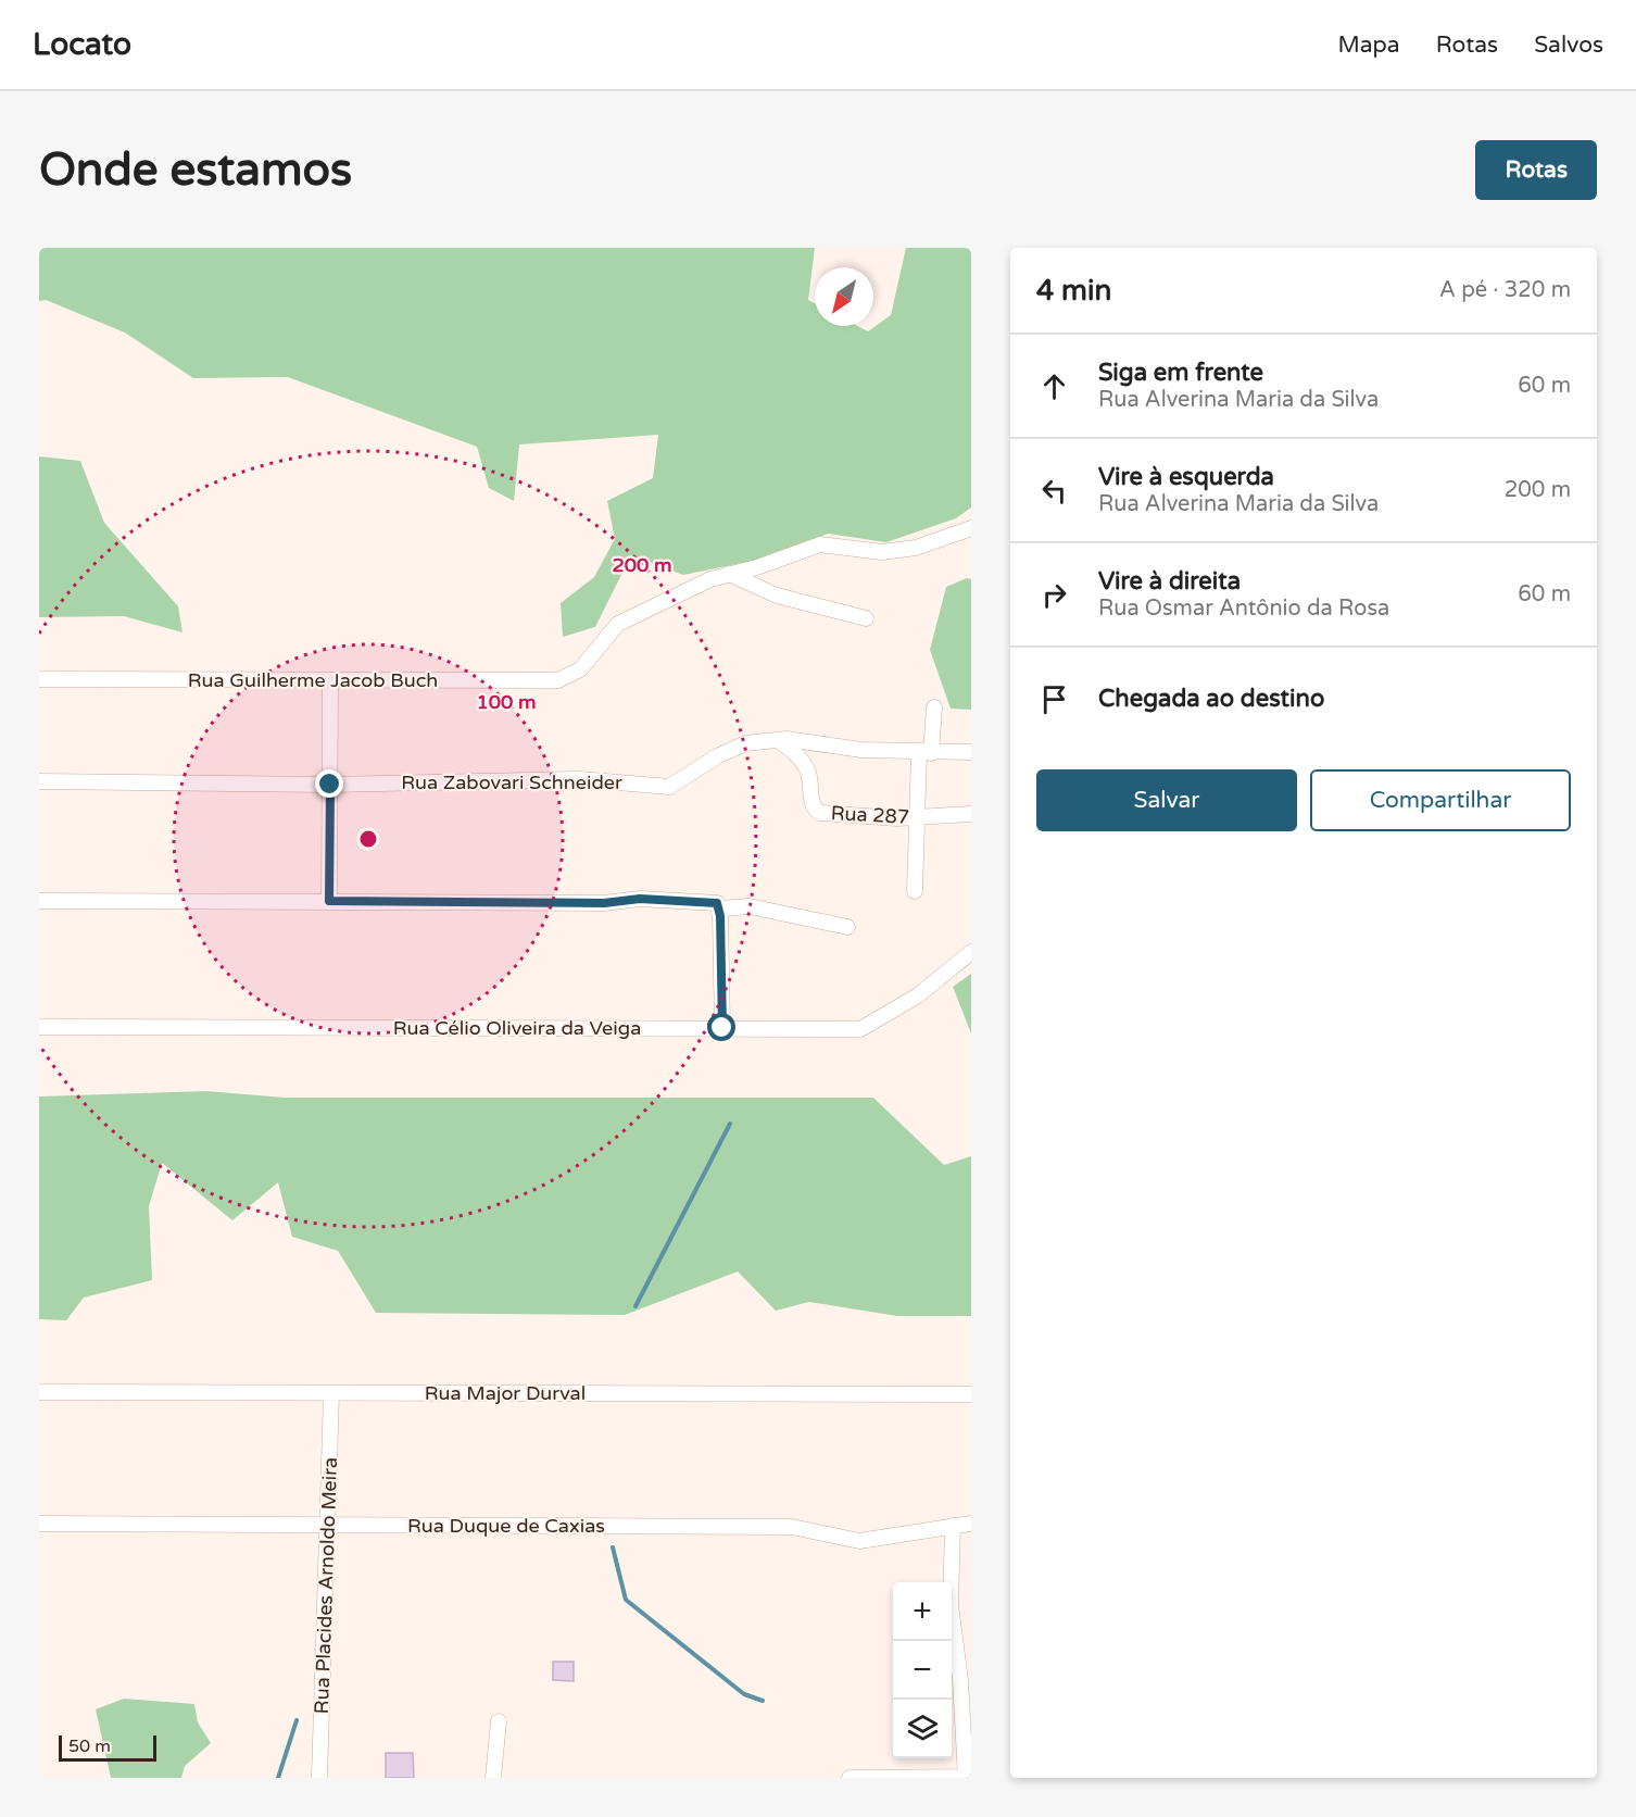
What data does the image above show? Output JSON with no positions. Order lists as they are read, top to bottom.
{
  "streets": {
    "street": [
      "Rua Guilherme Jacob Buch",
      "Rua Zabovari Schneider",
      "Rua 287",
      "Rua Célio Oliveira da Veiga",
      "Rua Major Durval",
      "Rua Duque de Caxias",
      "Rua Placides Arnoldo Meira"
    ]
  },
  "crossings": [
    ["Rua Zabovari Schneider", "Rua 287"],
    ["Rua Major Durval", "Rua Placides Arnoldo Meira"],
    ["Rua Duque de Caxias", "Rua Placides Arnoldo Meira"]
  ],
  "scale_bar": "50 m",
  "north": "bottom left",
  "page": {
    "header": "Locato",
    "nav": ["Mapa", "Rotas", "Salvos"],
    "buttons": [
      "Rotas",
      ["Salvar", "Compartilhar"]
    ],
    "title": "Onde estamos",
    "heading": ["4 min", "A pé · 320 m"],
    "list": [
      ["Siga em frente", "Rua Alverina Maria da Silva", "60 m"],
      ["Vire à esquerda", "Rua Alverina Maria da Silva", "200 m"],
      ["Vire à direita", "Rua Osmar Antônio da Rosa", "60 m"],
      "Chegada ao destino"
    ],
    "map_buttons": ["+", "−"],
    "scale": "50 m"
  },
  "rings": ["200 m", "100 m"]
}
